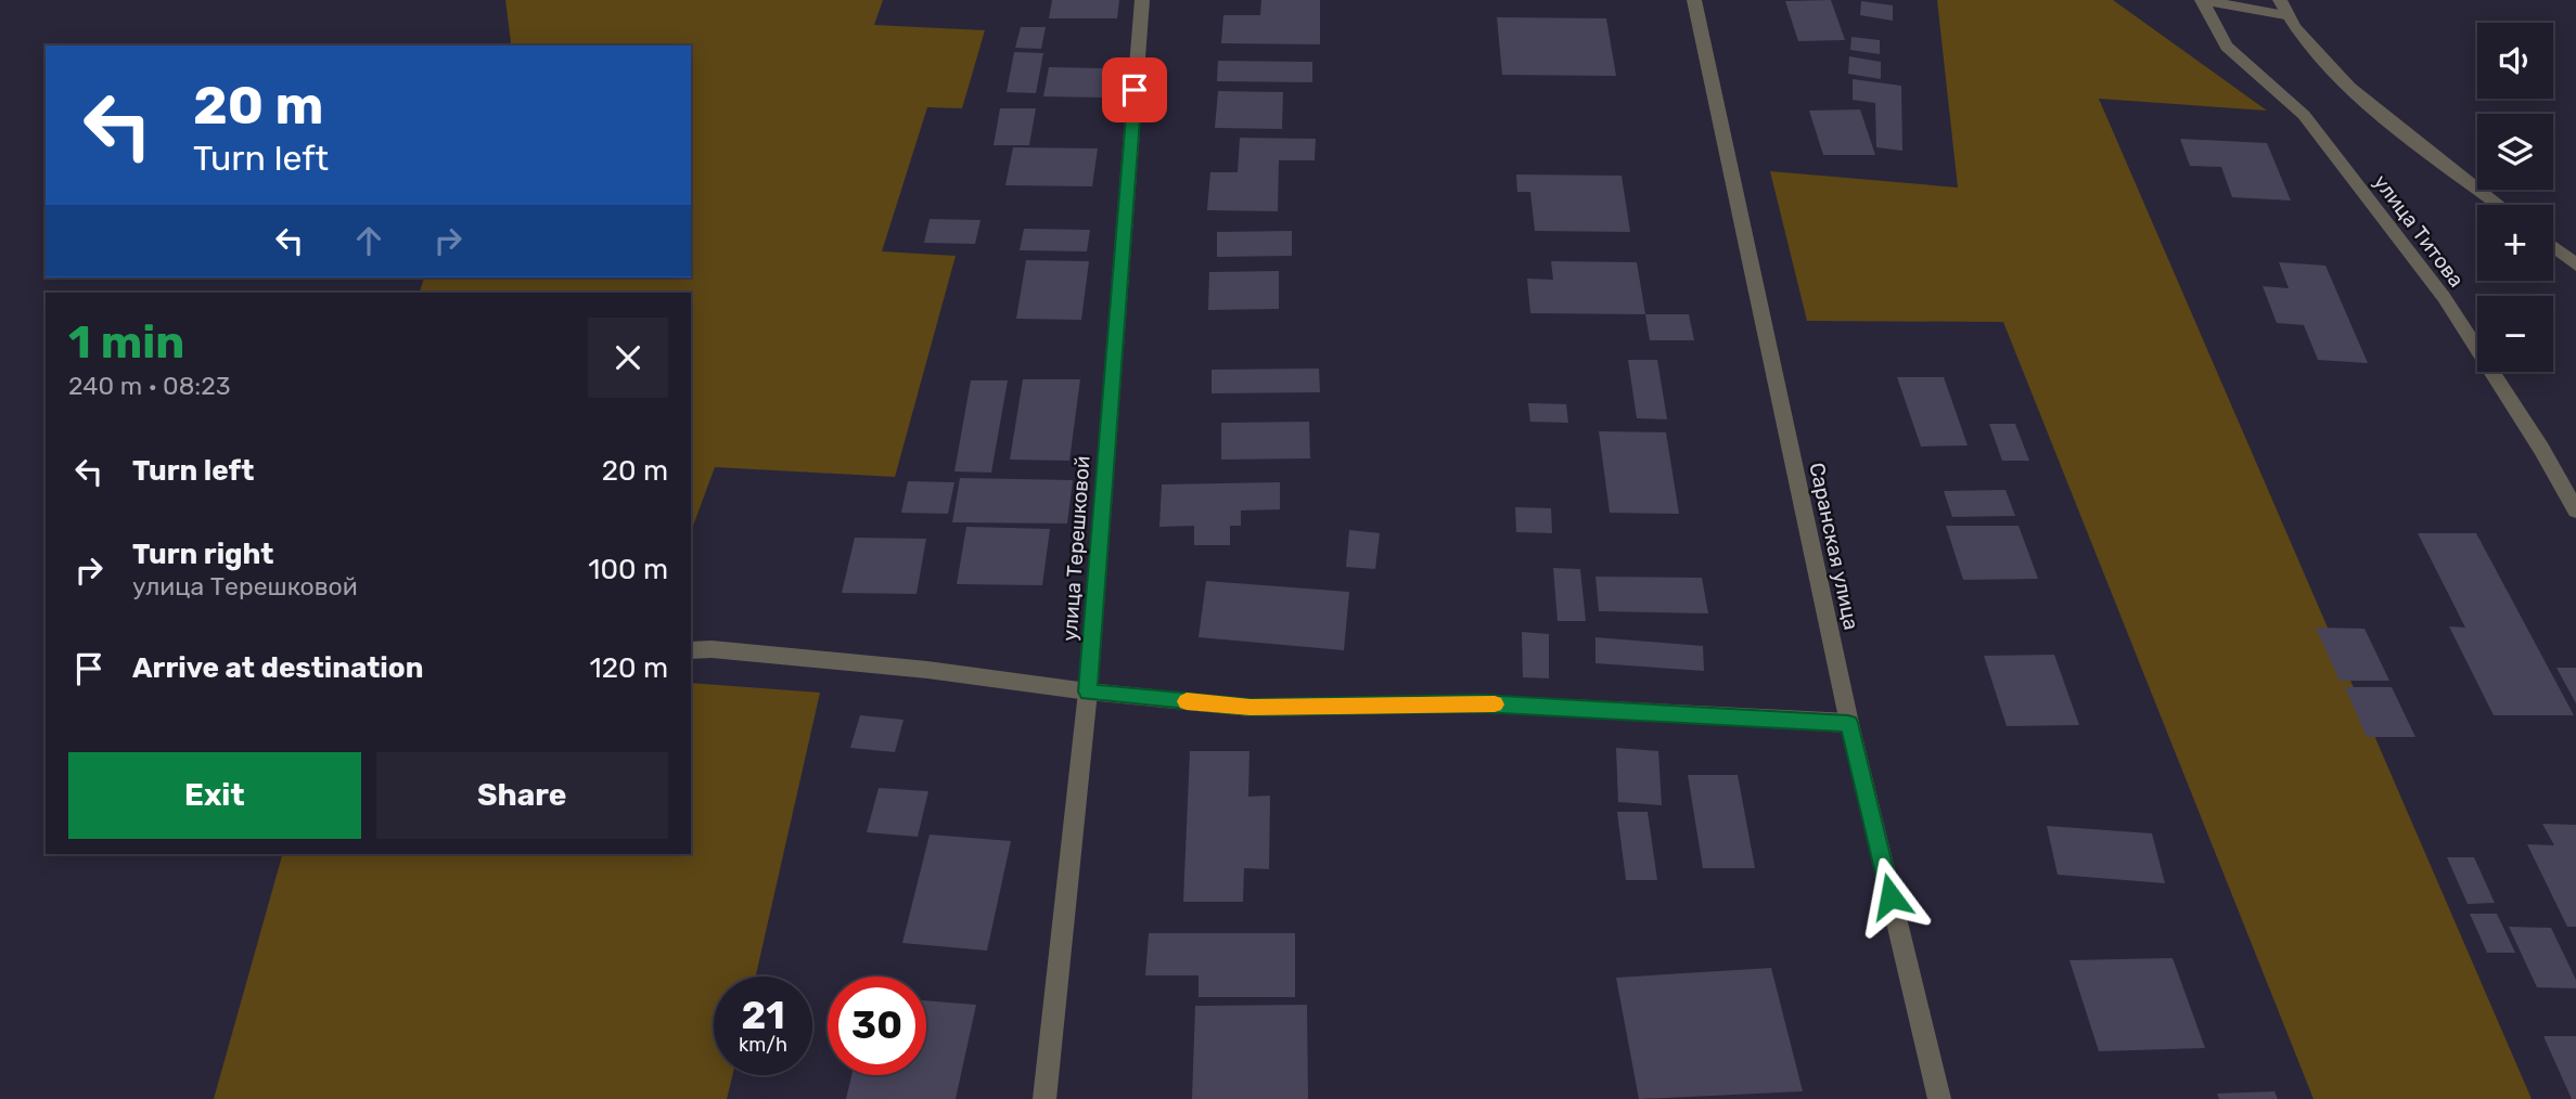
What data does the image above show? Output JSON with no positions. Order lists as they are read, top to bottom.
{
  "streets": {
    "street": ["улица Титова", "Саранская улица", "улица Терешковой"]
  },
  "page": {
    "map_buttons": ["+", "−"],
    "turn": ["20 m", "Turn left"],
    "heading": ["1 min", "240 m · 08:23"],
    "list": [
      {
        "name": "Turn left",
        "value": "20 m"
      },
      {
        "name": "Turn right",
        "note": "улица Терешковой",
        "value": "100 m"
      },
      {
        "name": "Arrive at destination",
        "value": "120 m"
      }
    ],
    "buttons": ["Exit", "Share"],
    "speed": "21 km/h",
    "limit": "30"
  }
}
